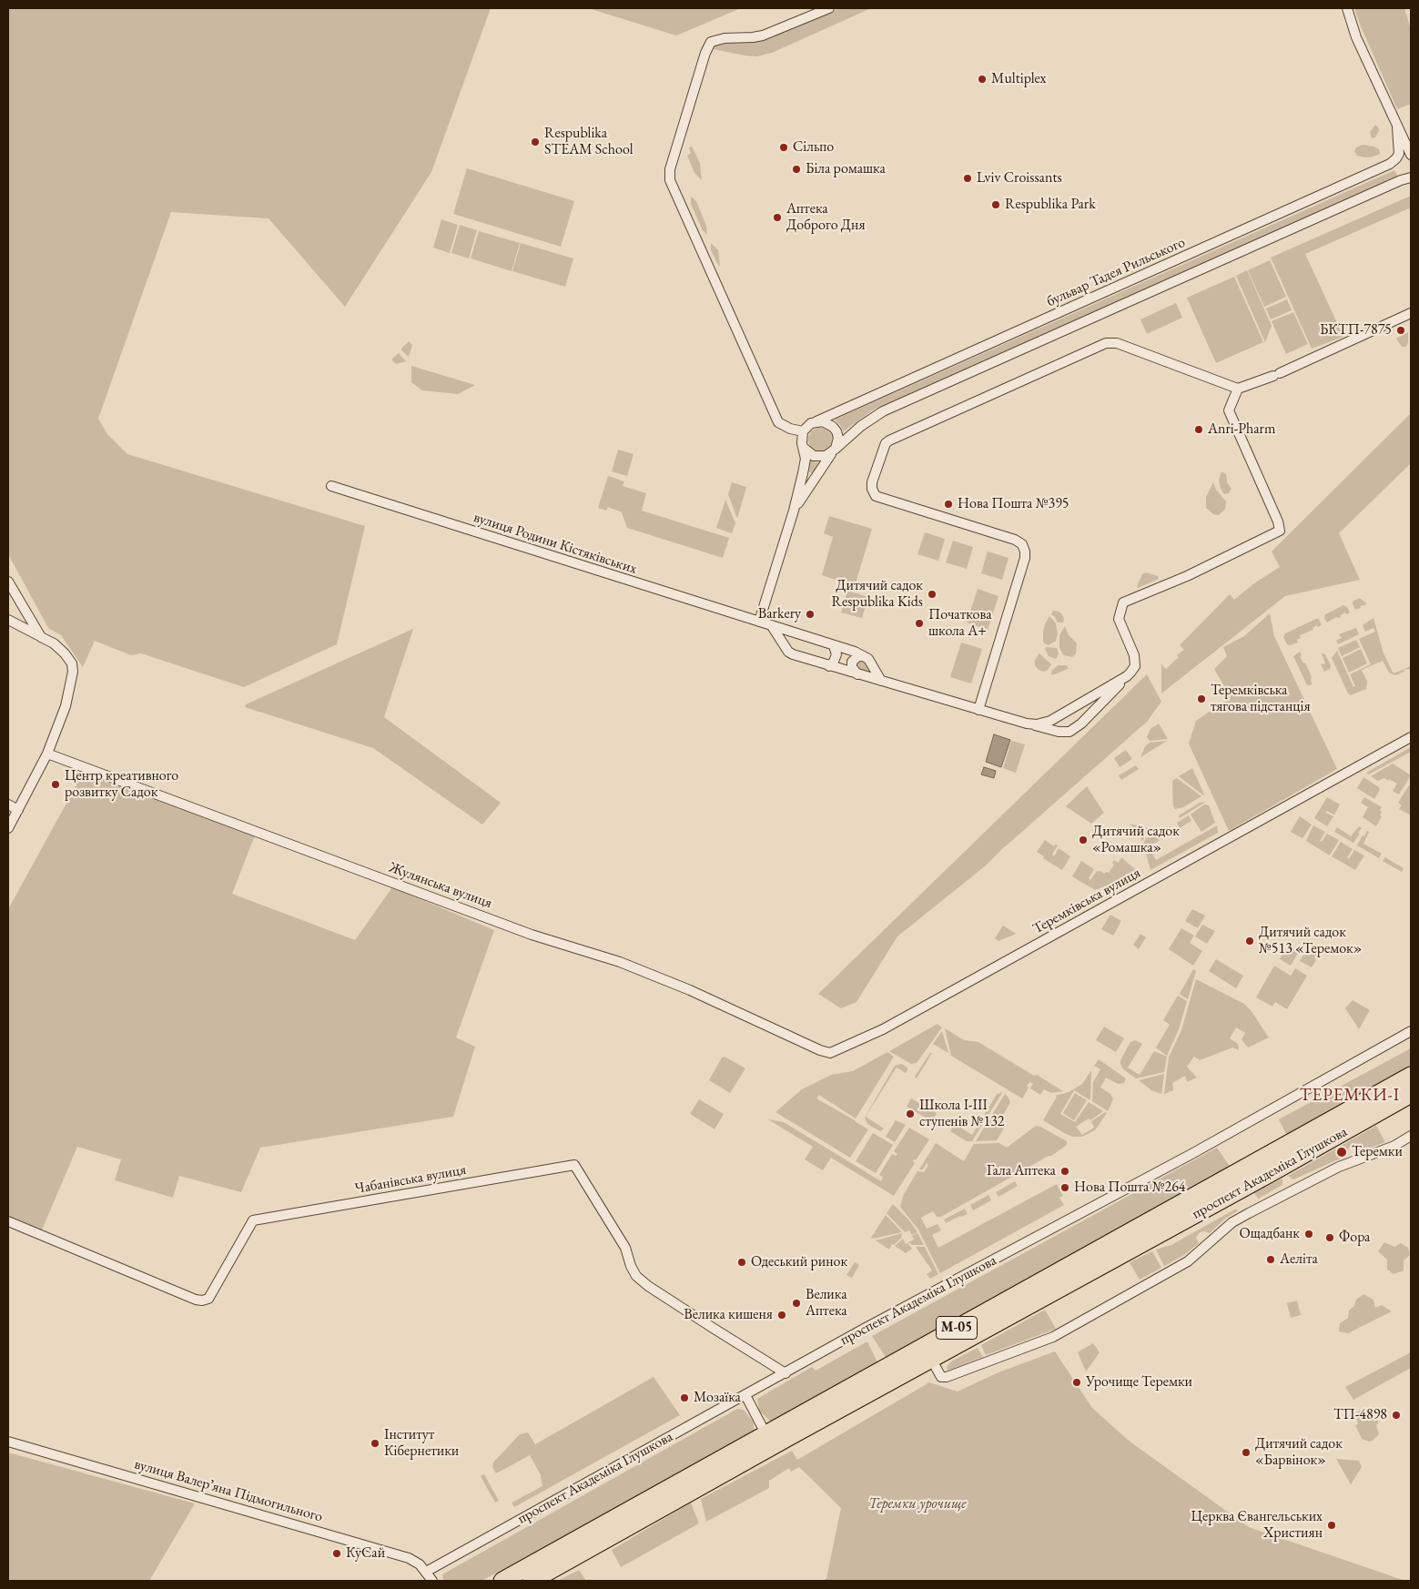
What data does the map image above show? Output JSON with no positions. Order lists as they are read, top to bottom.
{
  "streets": {
    "highway": ["проспект Академіка Глушкова", "М-05"],
    "street": [
      "бульвар Тадея Рильського",
      "вулиця Родини Кістяківських",
      "Жулянська вулиця",
      "Теремківська вулиця",
      "Чабанівська вулиця",
      "вулиця Валерʼяна Підмогильного"
    ]
  },
  "crossings": [
    ["Жулянська вулиця", "Теремківська вулиця"],
    ["проспект Академіка Глушкова", "Чабанівська вулиця"],
    ["проспект Академіка Глушкова", "вулиця Валерʼяна Підмогильного"]
  ],
  "districts": ["ТЕРЕМКИ-І"],
  "parks": ["Теремки урочище"],
  "places": [
    "Multiplex",
    "Respublika STEAM School",
    "Сільпо",
    "Біла ромашка",
    "Lviv Croissants",
    "Respublika Park",
    "Аптека Доброго Дня",
    "БКТП-7875",
    "Anri-Pharm",
    "Нова Пошта №395",
    "Дитячий садок Respublika Kids",
    "Barkery",
    "Початкова школа А+",
    "Теремківська тягова підстанція",
    "Центр креативного розвитку Садок",
    "Дитячий садок «Ромашка»",
    "Дитячий садок №513 «Теремок»",
    "Школа І-ІІІ ступенів №132",
    "Теремки",
    "Гала Аптека",
    "Нова Пошта №264",
    "Ощадбанк",
    "Фора",
    "Аеліта",
    "Одеський ринок",
    "Велика Аптека",
    "Велика кишеня",
    "Урочище Теремки",
    "Мозаїка",
    "ТП-4898",
    "Інститут Кібернетики",
    "Дитячий садок «Барвінок»",
    "Церква Євангельських Християн",
    "КуСай"
  ]
}
